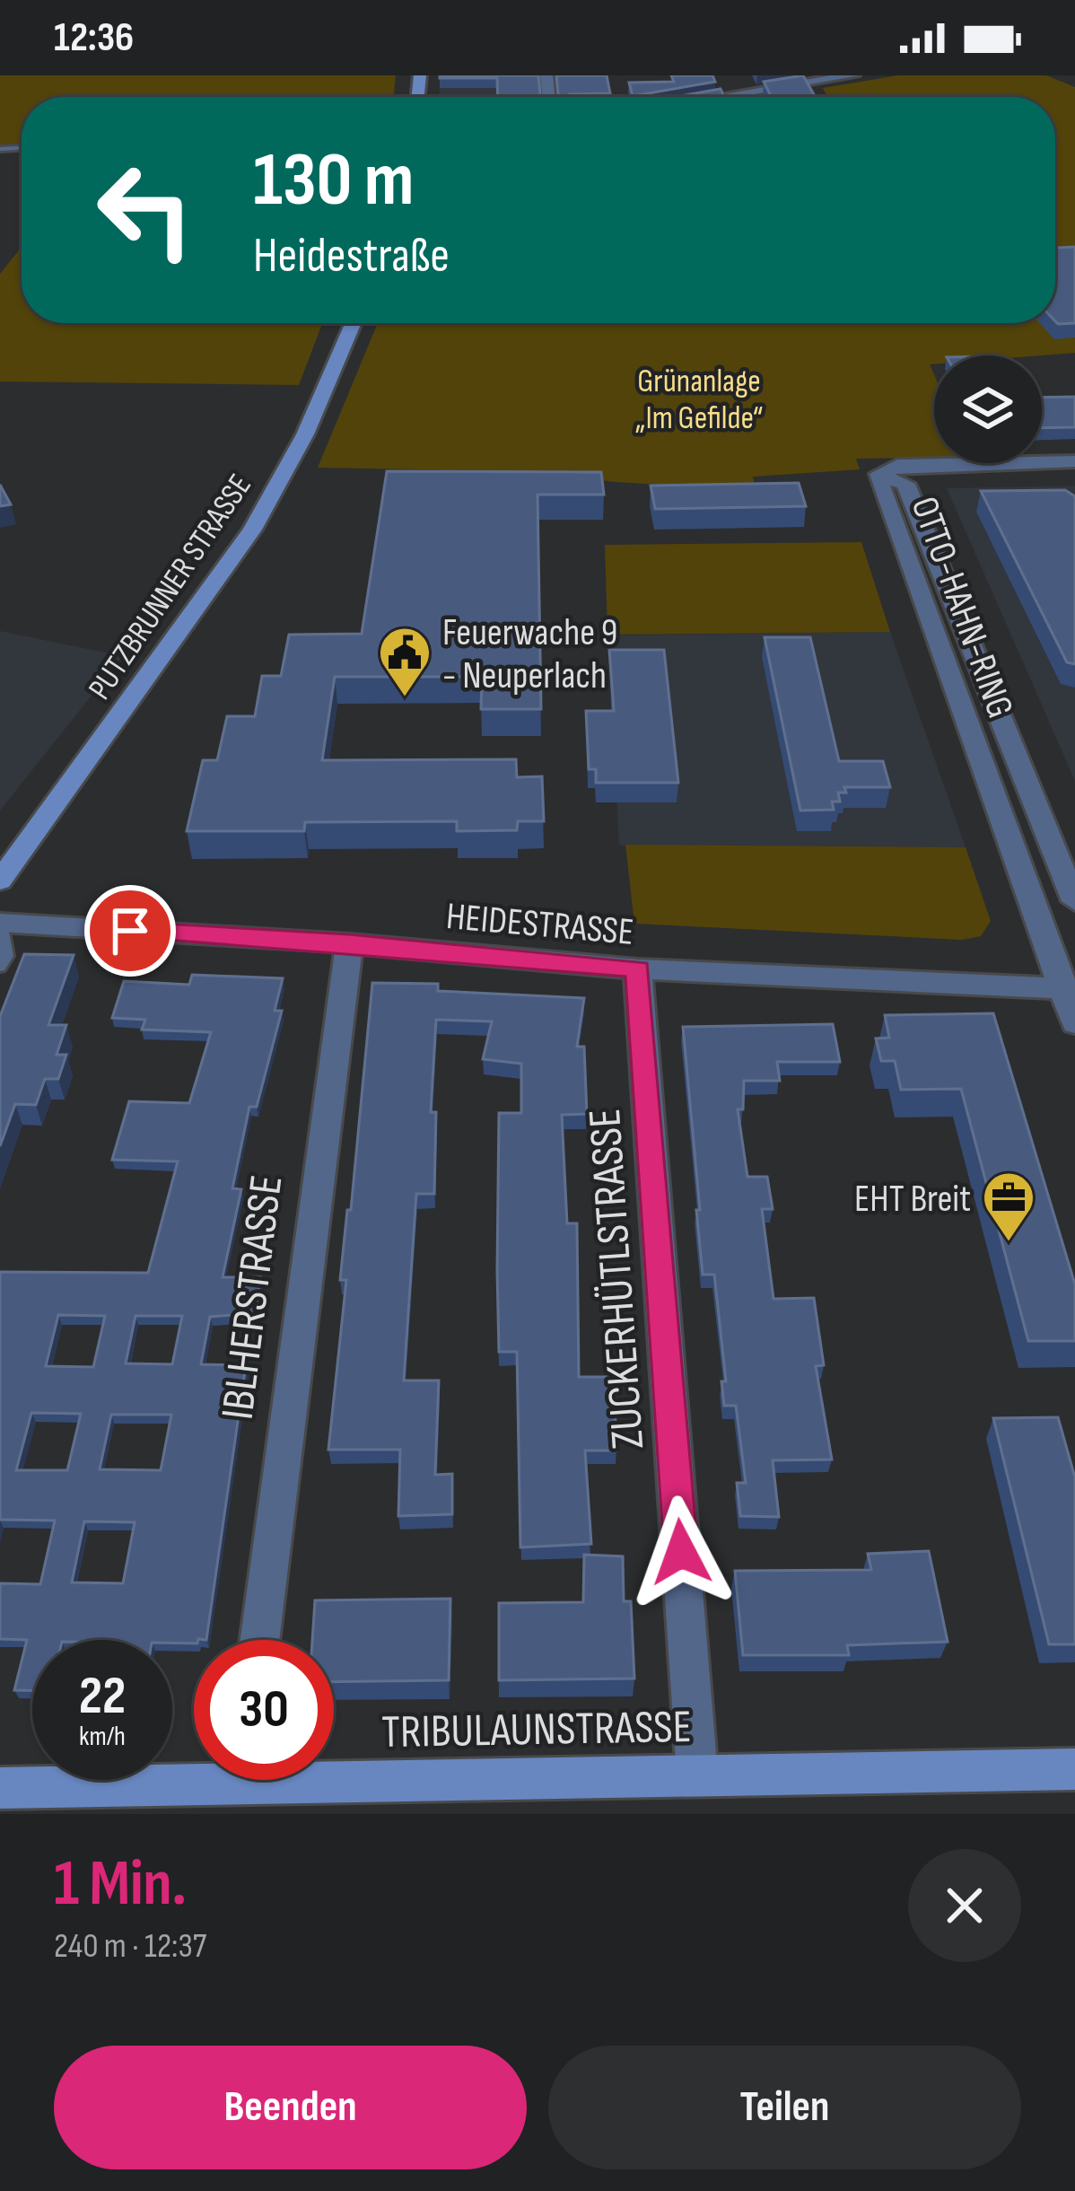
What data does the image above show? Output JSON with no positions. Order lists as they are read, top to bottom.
{
  "streets": {
    "main road": ["PUTZBRUNNER STRASSE", "TRIBULAUNSTRASSE"],
    "street": [
      "OTTO-HAHN-RING",
      "HEIDESTRASSE",
      "ZUCKERHÜTLSTRASSE",
      "IBLHERSTRASSE"
    ]
  },
  "crossings": [
    ["OTTO-HAHN-RING", "HEIDESTRASSE"],
    ["HEIDESTRASSE", "ZUCKERHÜTLSTRASSE"],
    ["HEIDESTRASSE", "IBLHERSTRASSE"],
    ["ZUCKERHÜTLSTRASSE", "TRIBULAUNSTRASSE"]
  ],
  "parks": ["Grünanlage „Im Gefilde“"],
  "places": {
    "public building": ["Feuerwache 9 - Neuperlach"],
    "office": ["EHT Breit"]
  },
  "page": {
    "status": "12:36",
    "turn": ["130 m", "Heidestraße"],
    "speed": "22 km/h",
    "limit": "30",
    "heading": ["1 Min.", "240 m · 12:37"],
    "buttons": ["Beenden", "Teilen"]
  }
}
